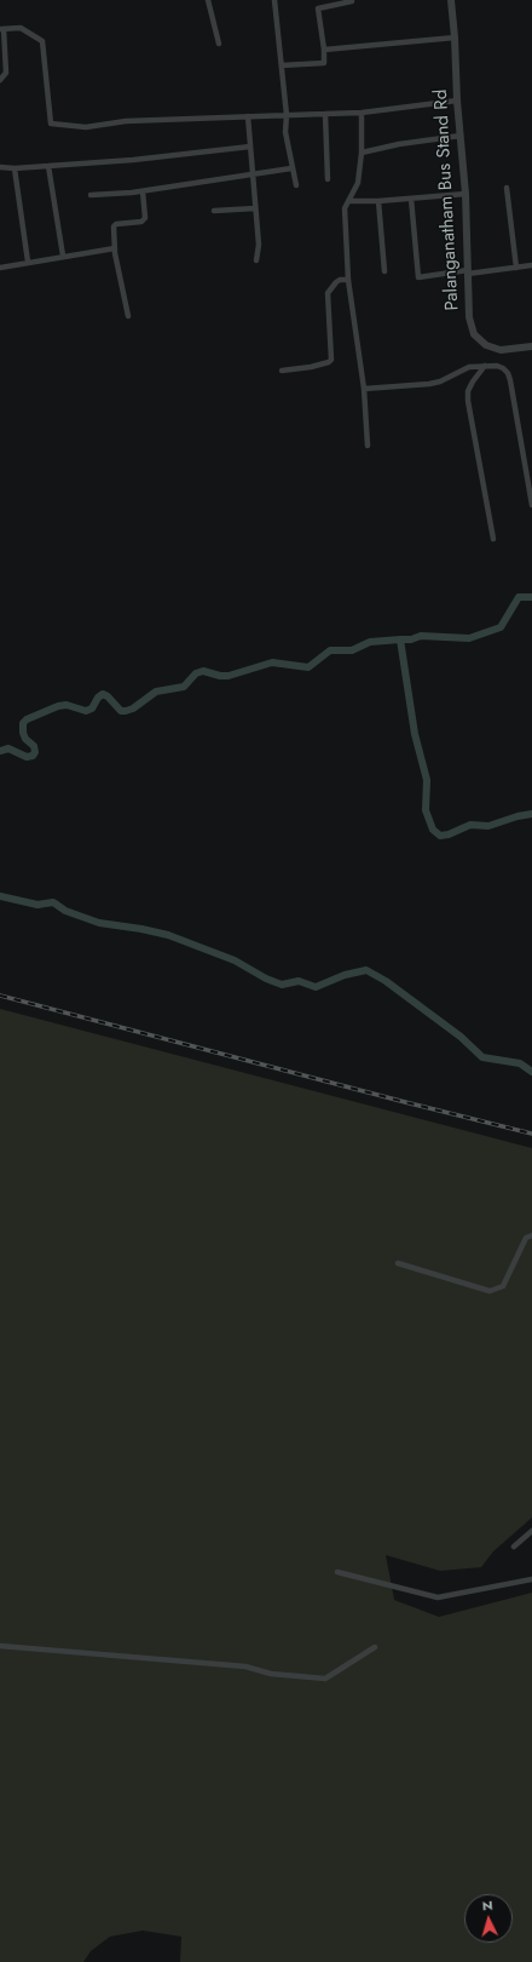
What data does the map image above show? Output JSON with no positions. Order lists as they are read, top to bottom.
{
  "streets": {
    "street": ["Palanganatham Bus Stand Rd"]
  },
  "north": "top"
}
